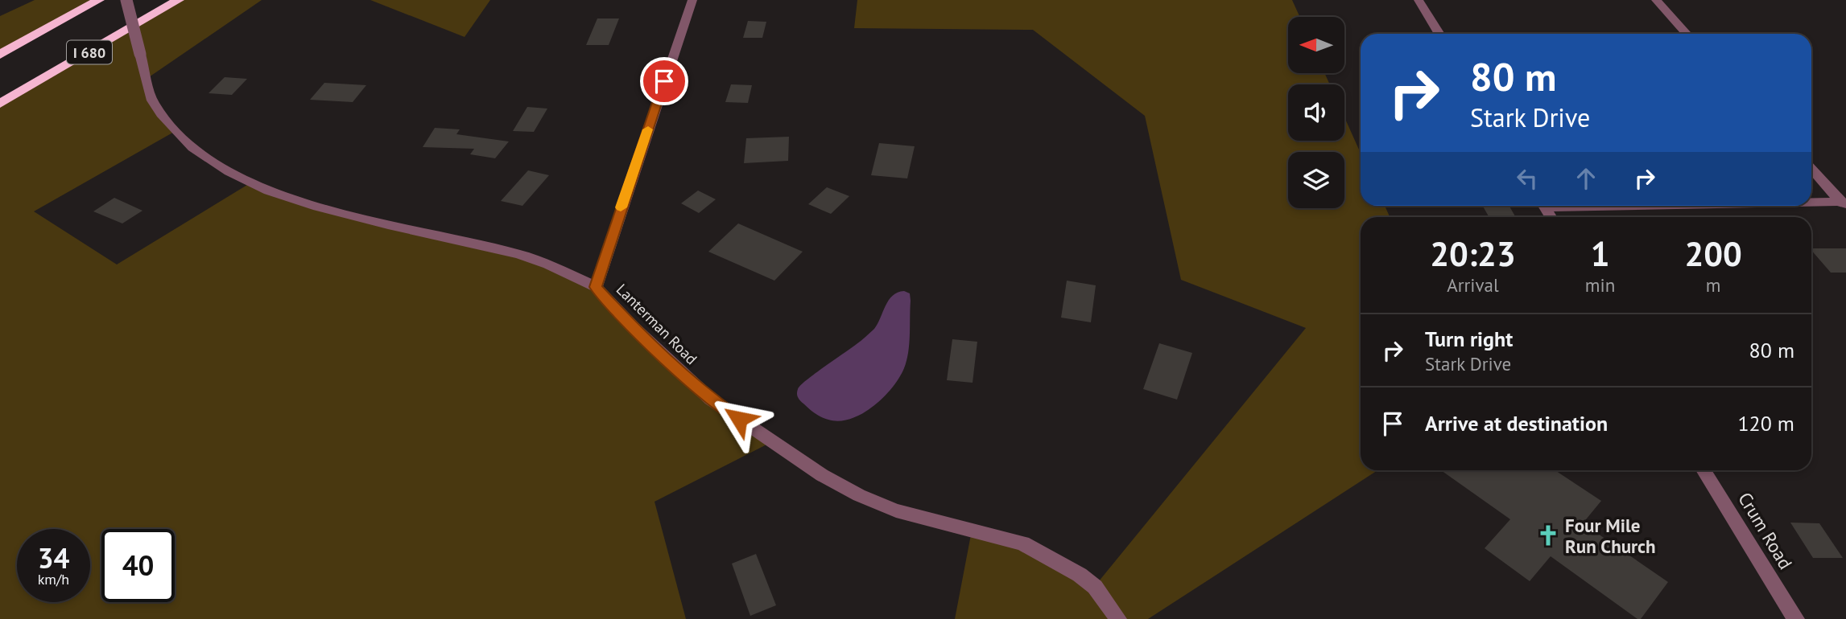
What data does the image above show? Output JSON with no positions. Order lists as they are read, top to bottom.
{
  "streets": {
    "highway": ["I 680"],
    "street": ["Lanterman Road", "Crum Road"]
  },
  "places": {
    "church": ["Four Mile Run Church"]
  },
  "north": "left",
  "page": {
    "turn": ["80 m", "Stark Drive"],
    "eta": [
      "20:23",
      "Arrival",
      "1",
      "min",
      "200",
      "m"
    ],
    "list": [
      {
        "name": "Turn right",
        "note": "Stark Drive",
        "value": "80 m"
      },
      {
        "name": "Arrive at destination",
        "value": "120 m"
      }
    ],
    "speed": "34 km/h",
    "limit": "40"
  }
}
